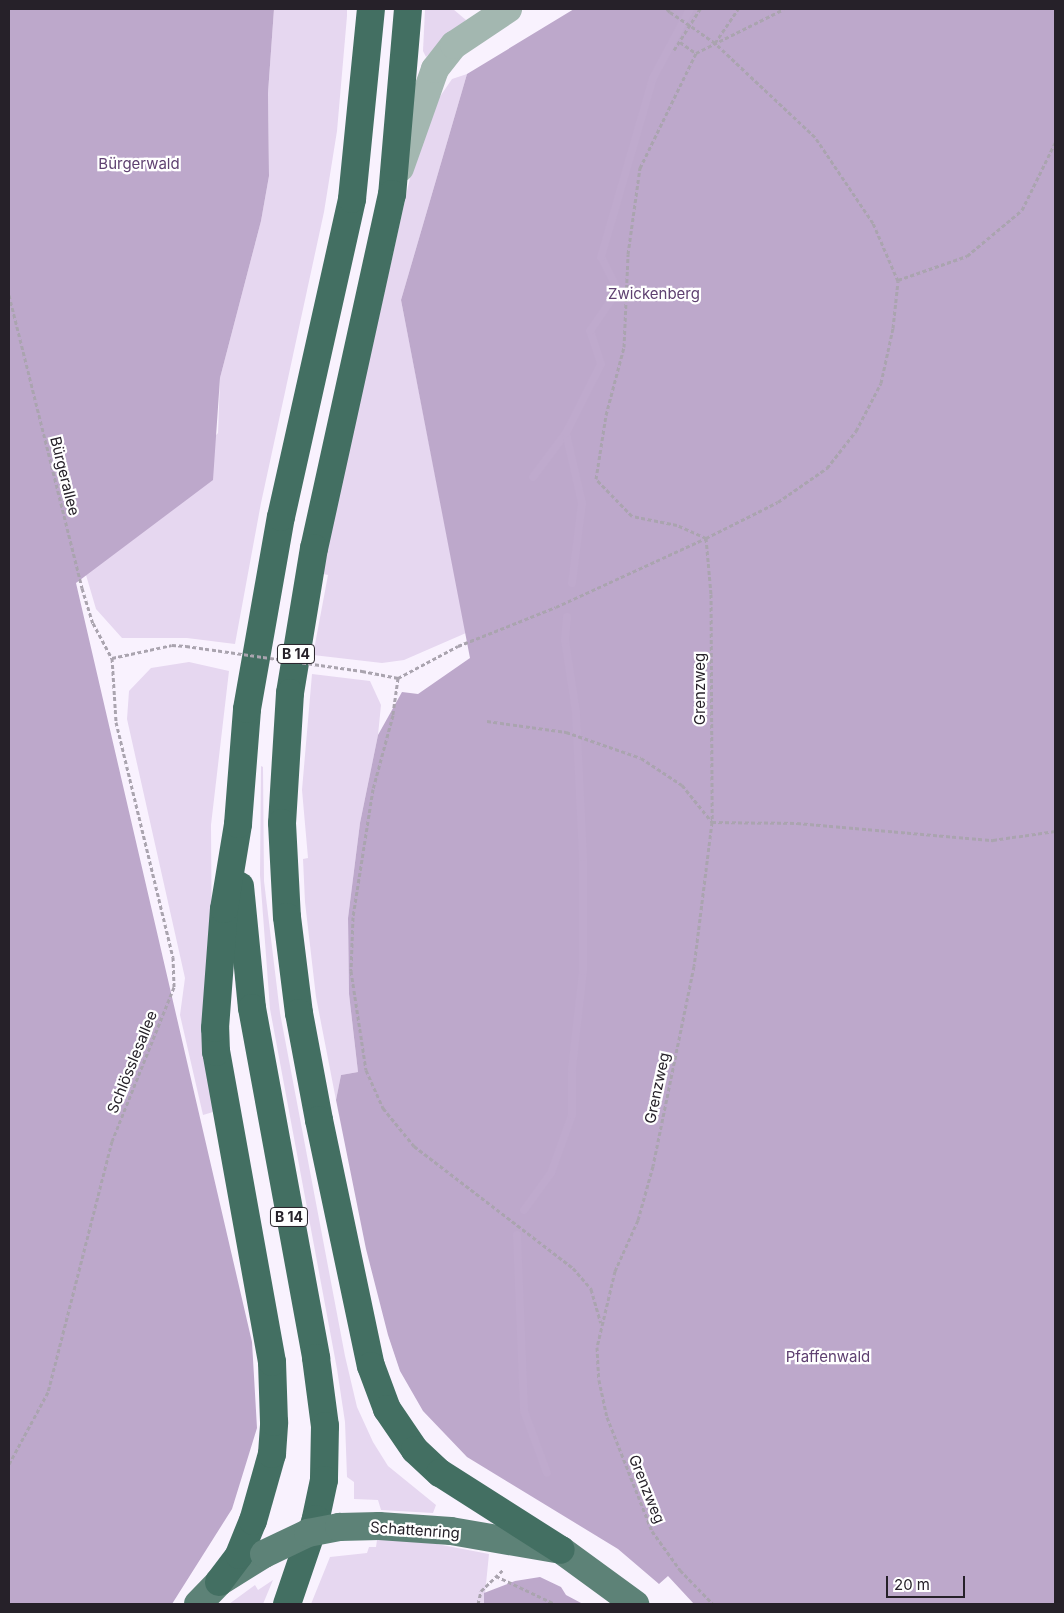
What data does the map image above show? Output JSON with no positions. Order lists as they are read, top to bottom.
{
  "streets": {
    "highway": ["B 14"],
    "main road": ["Schattenring"],
    "path": ["Bürgerallee", "Grenzweg", "Schlösslesallee"]
  },
  "crossings": [
    ["Bürgerallee", "Schlösslesallee"],
    ["B 14", "Schattenring"]
  ],
  "parks": ["Bürgerwald", "Zwickenberg", "Pfaffenwald"],
  "scale_bar": "20 m"
}
